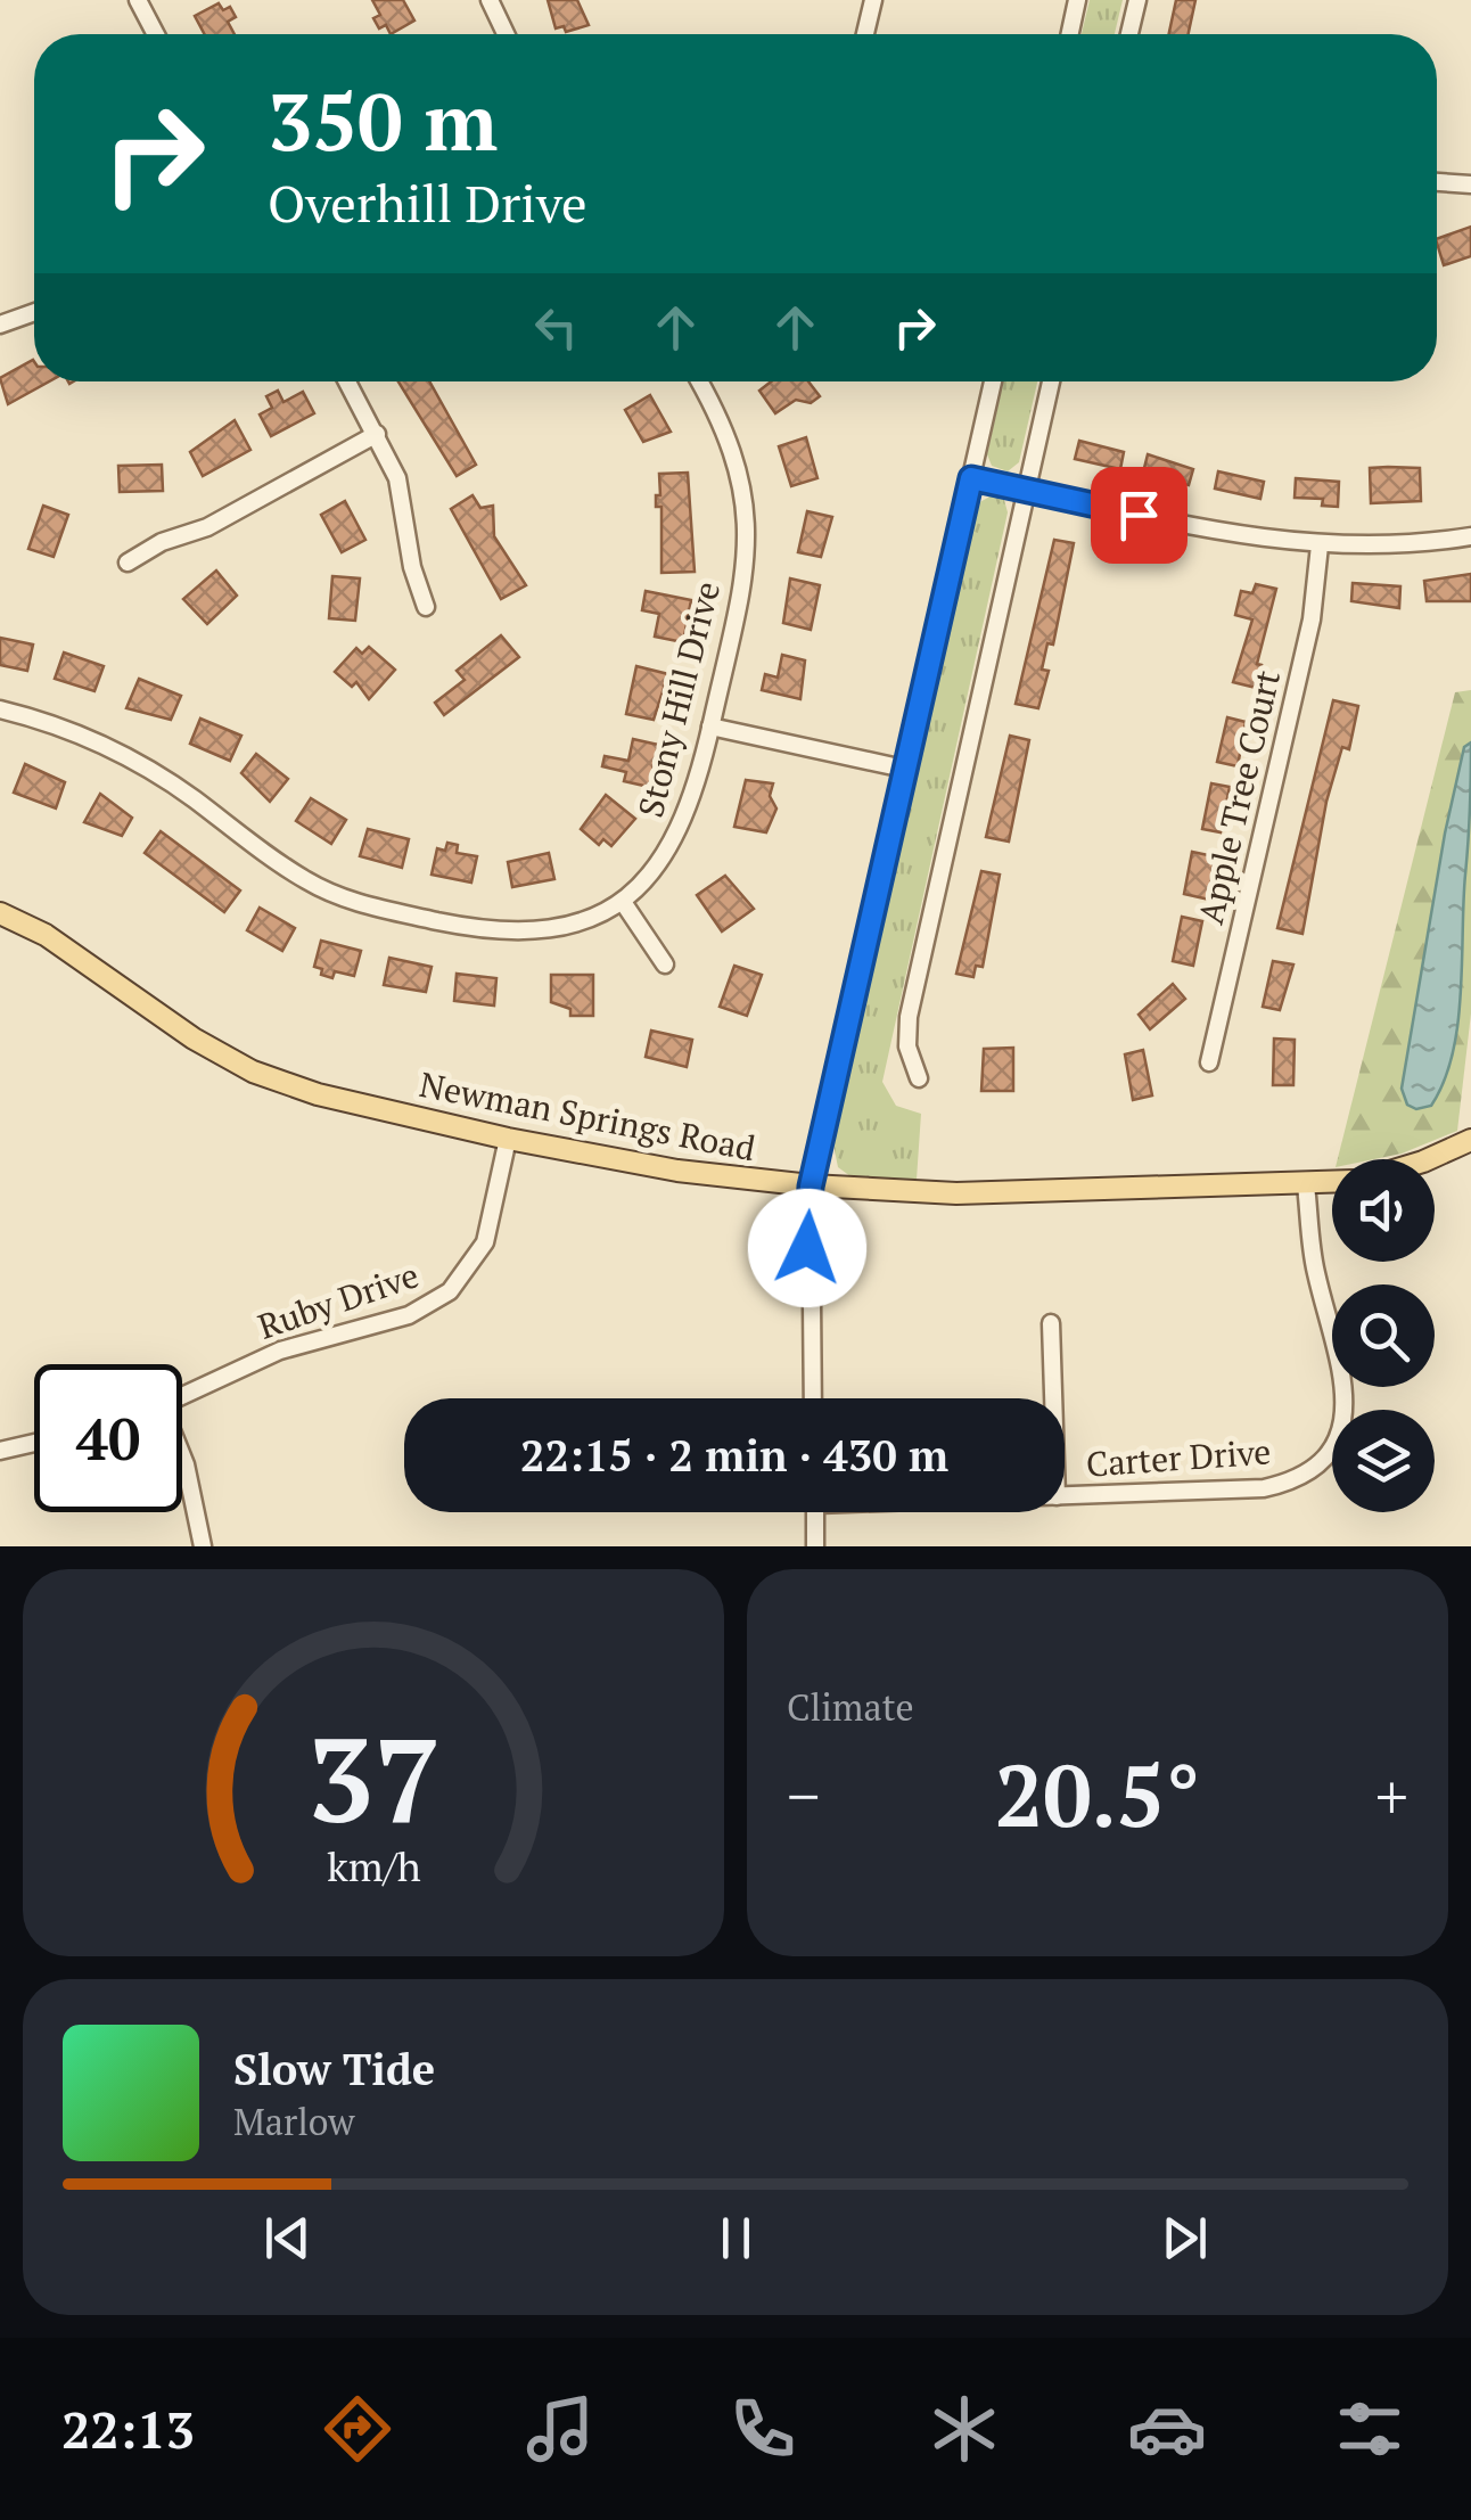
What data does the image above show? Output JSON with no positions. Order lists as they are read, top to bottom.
{
  "streets": {
    "main road": ["Newman Springs Road"],
    "street": [
      "Stony Hill Drive",
      "Apple Tree Court",
      "Ruby Drive",
      "Carter Drive"
    ]
  },
  "crossings": [
    ["Newman Springs Road", "Ruby Drive"],
    ["Newman Springs Road", "Carter Drive"]
  ],
  "page": {
    "turn": ["350 m", "Overhill Drive"],
    "limit": "40",
    "trip": "22:15 · 2 min · 430 m",
    "tile": "Climate",
    "heat": ["−", "20.5°", "+"],
    "song": ["Slow Tide", "Marlow"],
    "tabs": "22:13",
    "gauge": ["37", "km/h"]
  }
}
